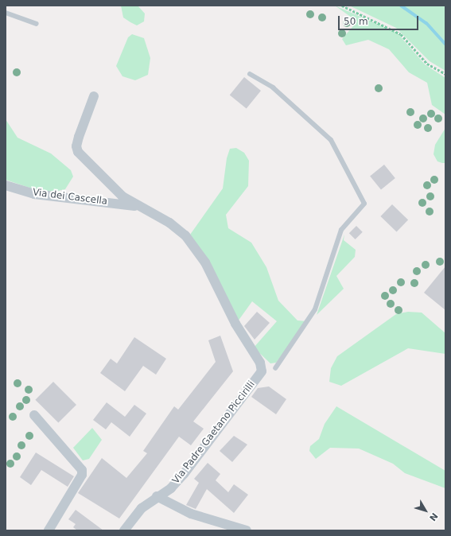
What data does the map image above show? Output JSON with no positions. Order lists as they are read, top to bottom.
{
  "streets": {
    "street": ["Via dei Cascella", "Via Padre Gaetano Piccirilli"]
  },
  "crossings": [
    ["Via dei Cascella", "Via Padre Gaetano Piccirilli"]
  ],
  "scale_bar": "50 m",
  "north": "bottom right"
}
